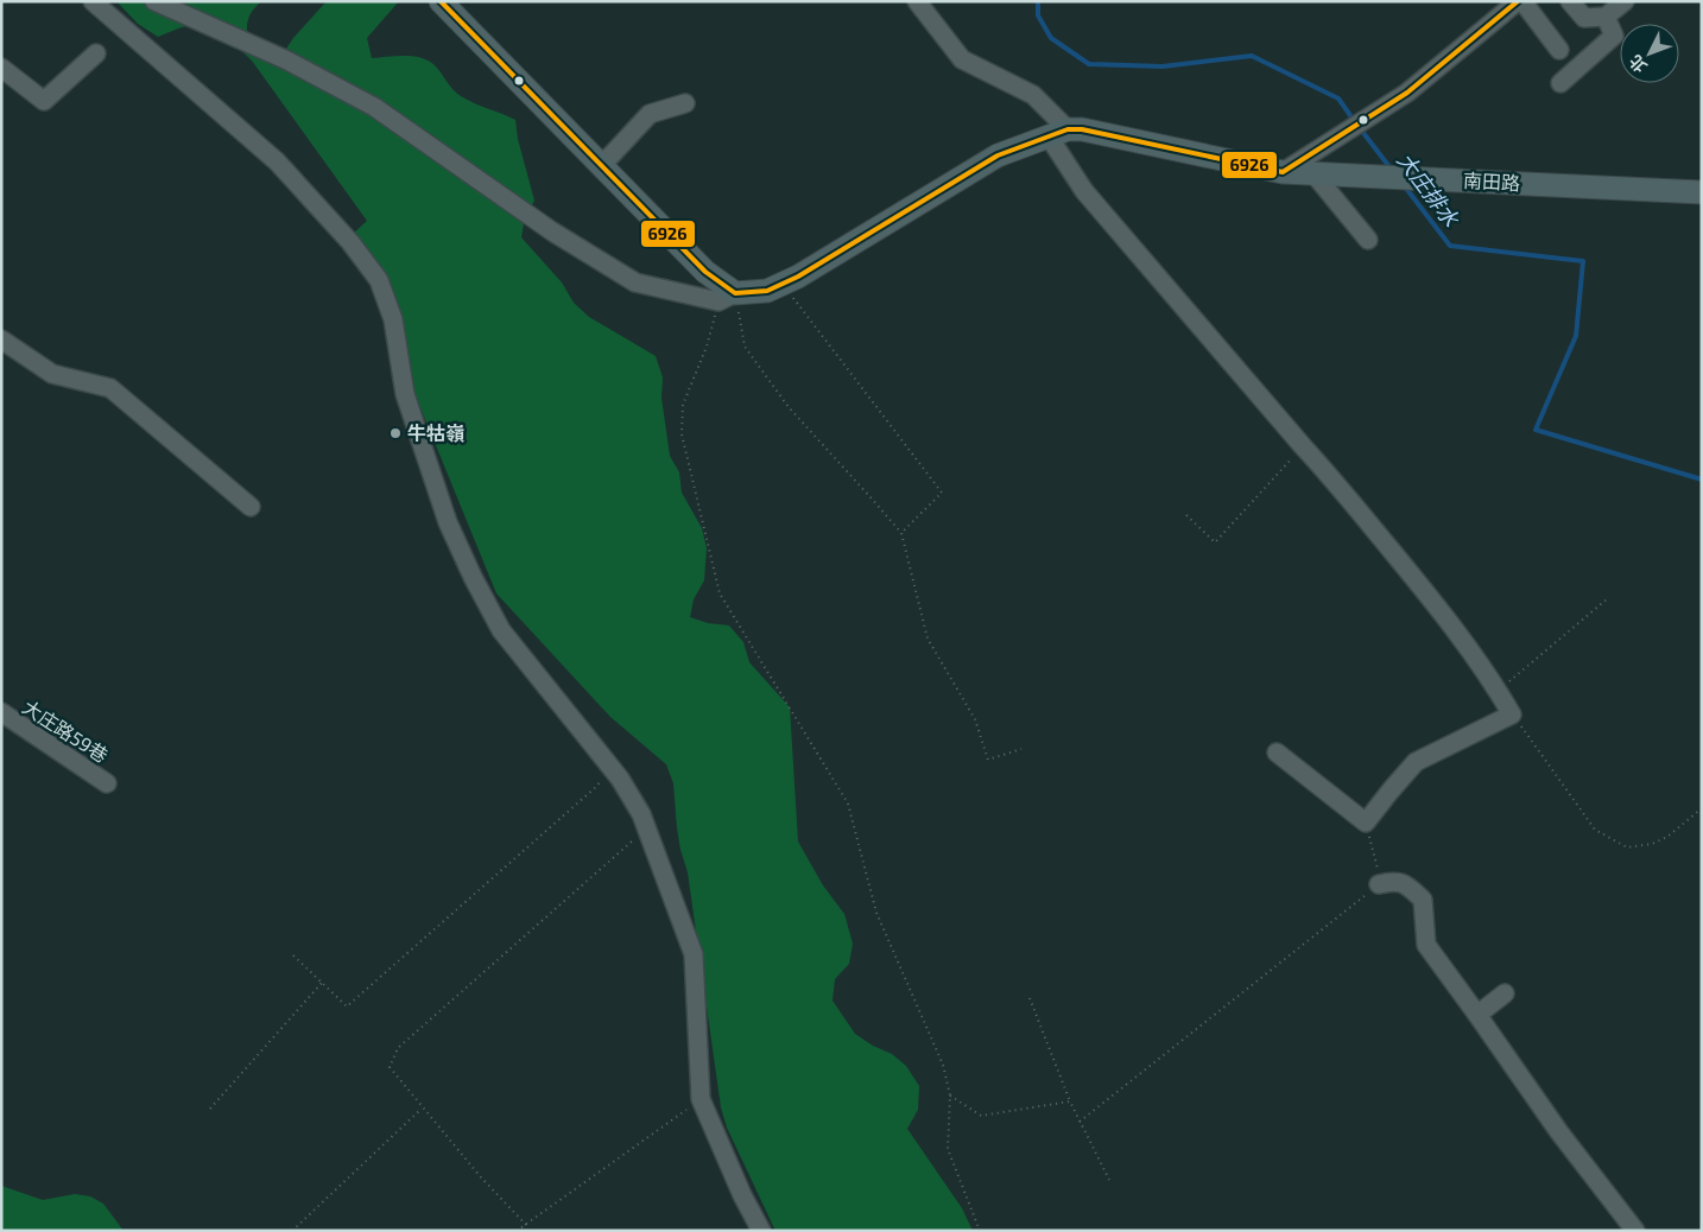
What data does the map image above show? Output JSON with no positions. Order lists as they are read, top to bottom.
{
  "streets": {
    "main road": ["南田路"],
    "street": ["大庄路59巷"]
  },
  "water": ["大庄排水"],
  "places": ["牛牯嶺"],
  "lines": ["transit line 6926"],
  "north": "bottom left"
}
